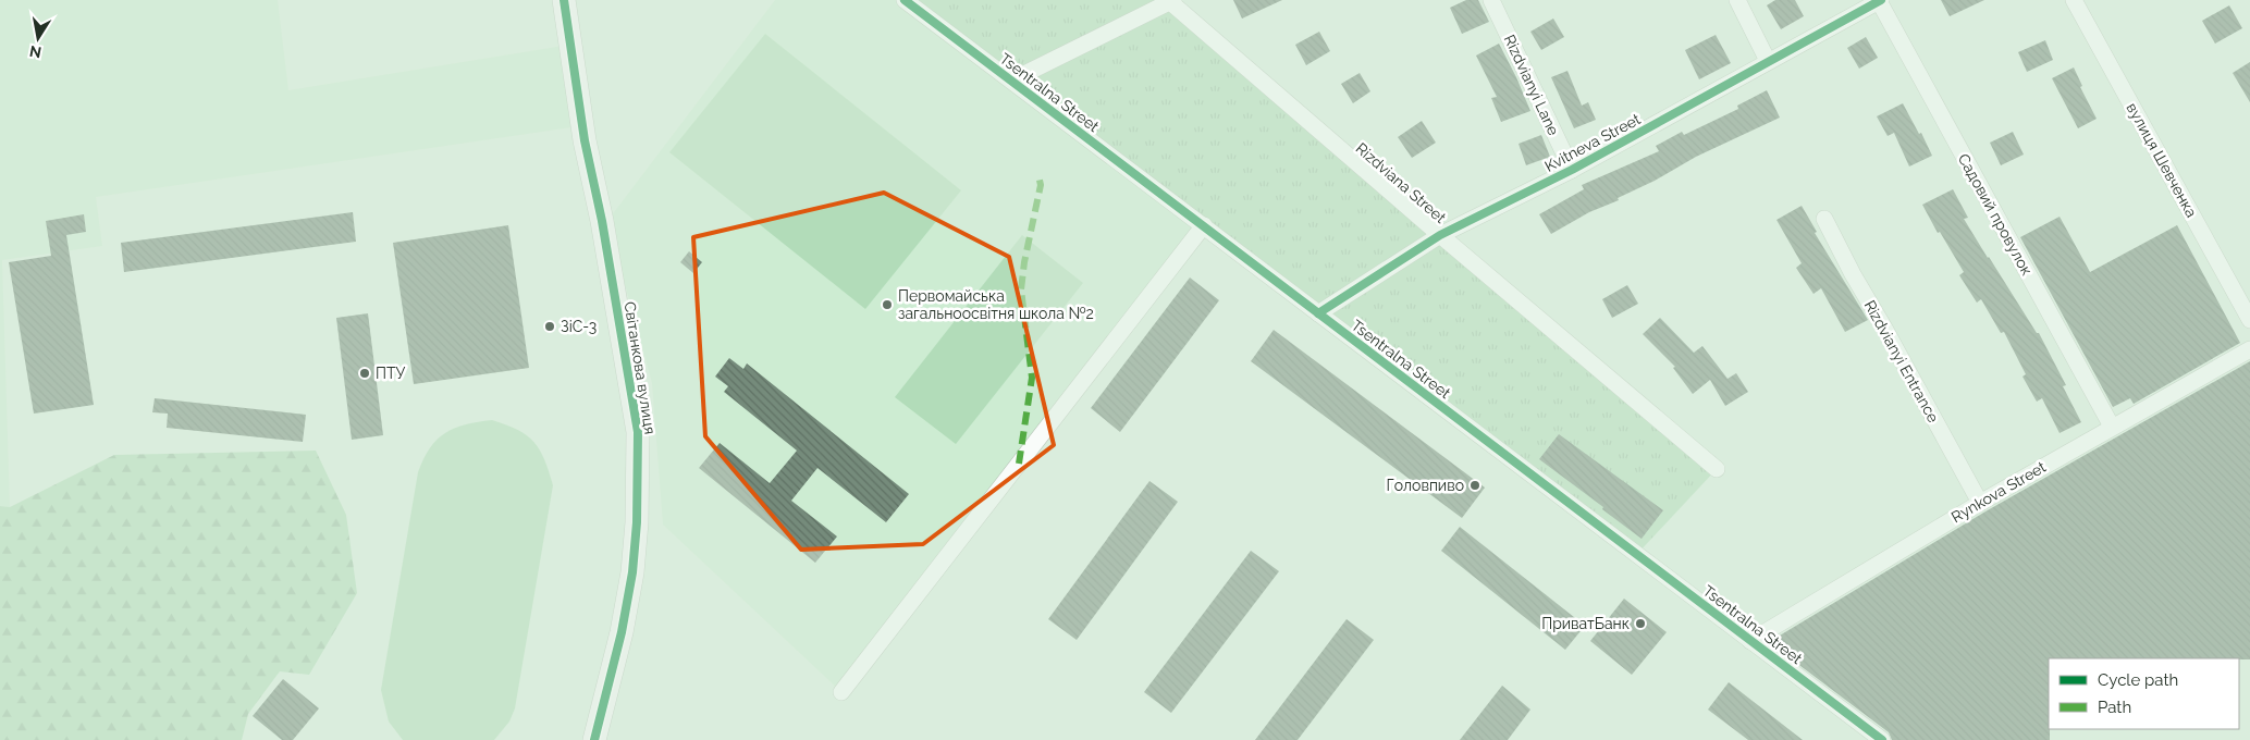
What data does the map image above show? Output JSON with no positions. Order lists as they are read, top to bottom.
{
  "streets": {
    "street": [
      "Rizdvianyi Lane",
      "Tsentralna Street",
      "Kvitneva Street",
      "вулиця Шевченка",
      "Rizdviana Street",
      "Садовий провулок",
      "Rizdvianyi Entrance",
      "Світанкова вулиця",
      "Rynkova Street"
    ]
  },
  "crossings": [
    ["Rizdvianyi Lane", "Kvitneva Street"],
    ["Tsentralna Street", "Kvitneva Street"],
    ["Tsentralna Street", "Rynkova Street"],
    ["Kvitneva Street", "Rizdviana Street"],
    ["Kvitneva Street", "Садовий провулок"],
    ["Садовий провулок", "Rynkova Street"],
    ["Rizdvianyi Entrance", "Rynkova Street"]
  ],
  "places": [
    "Первомайська загальноосвітня школа №2",
    "ЗіС-3",
    "ПТУ",
    "Головпиво",
    "ПриватБанк"
  ],
  "legend": ["Cycle path", "Path"],
  "north": "bottom"
}
